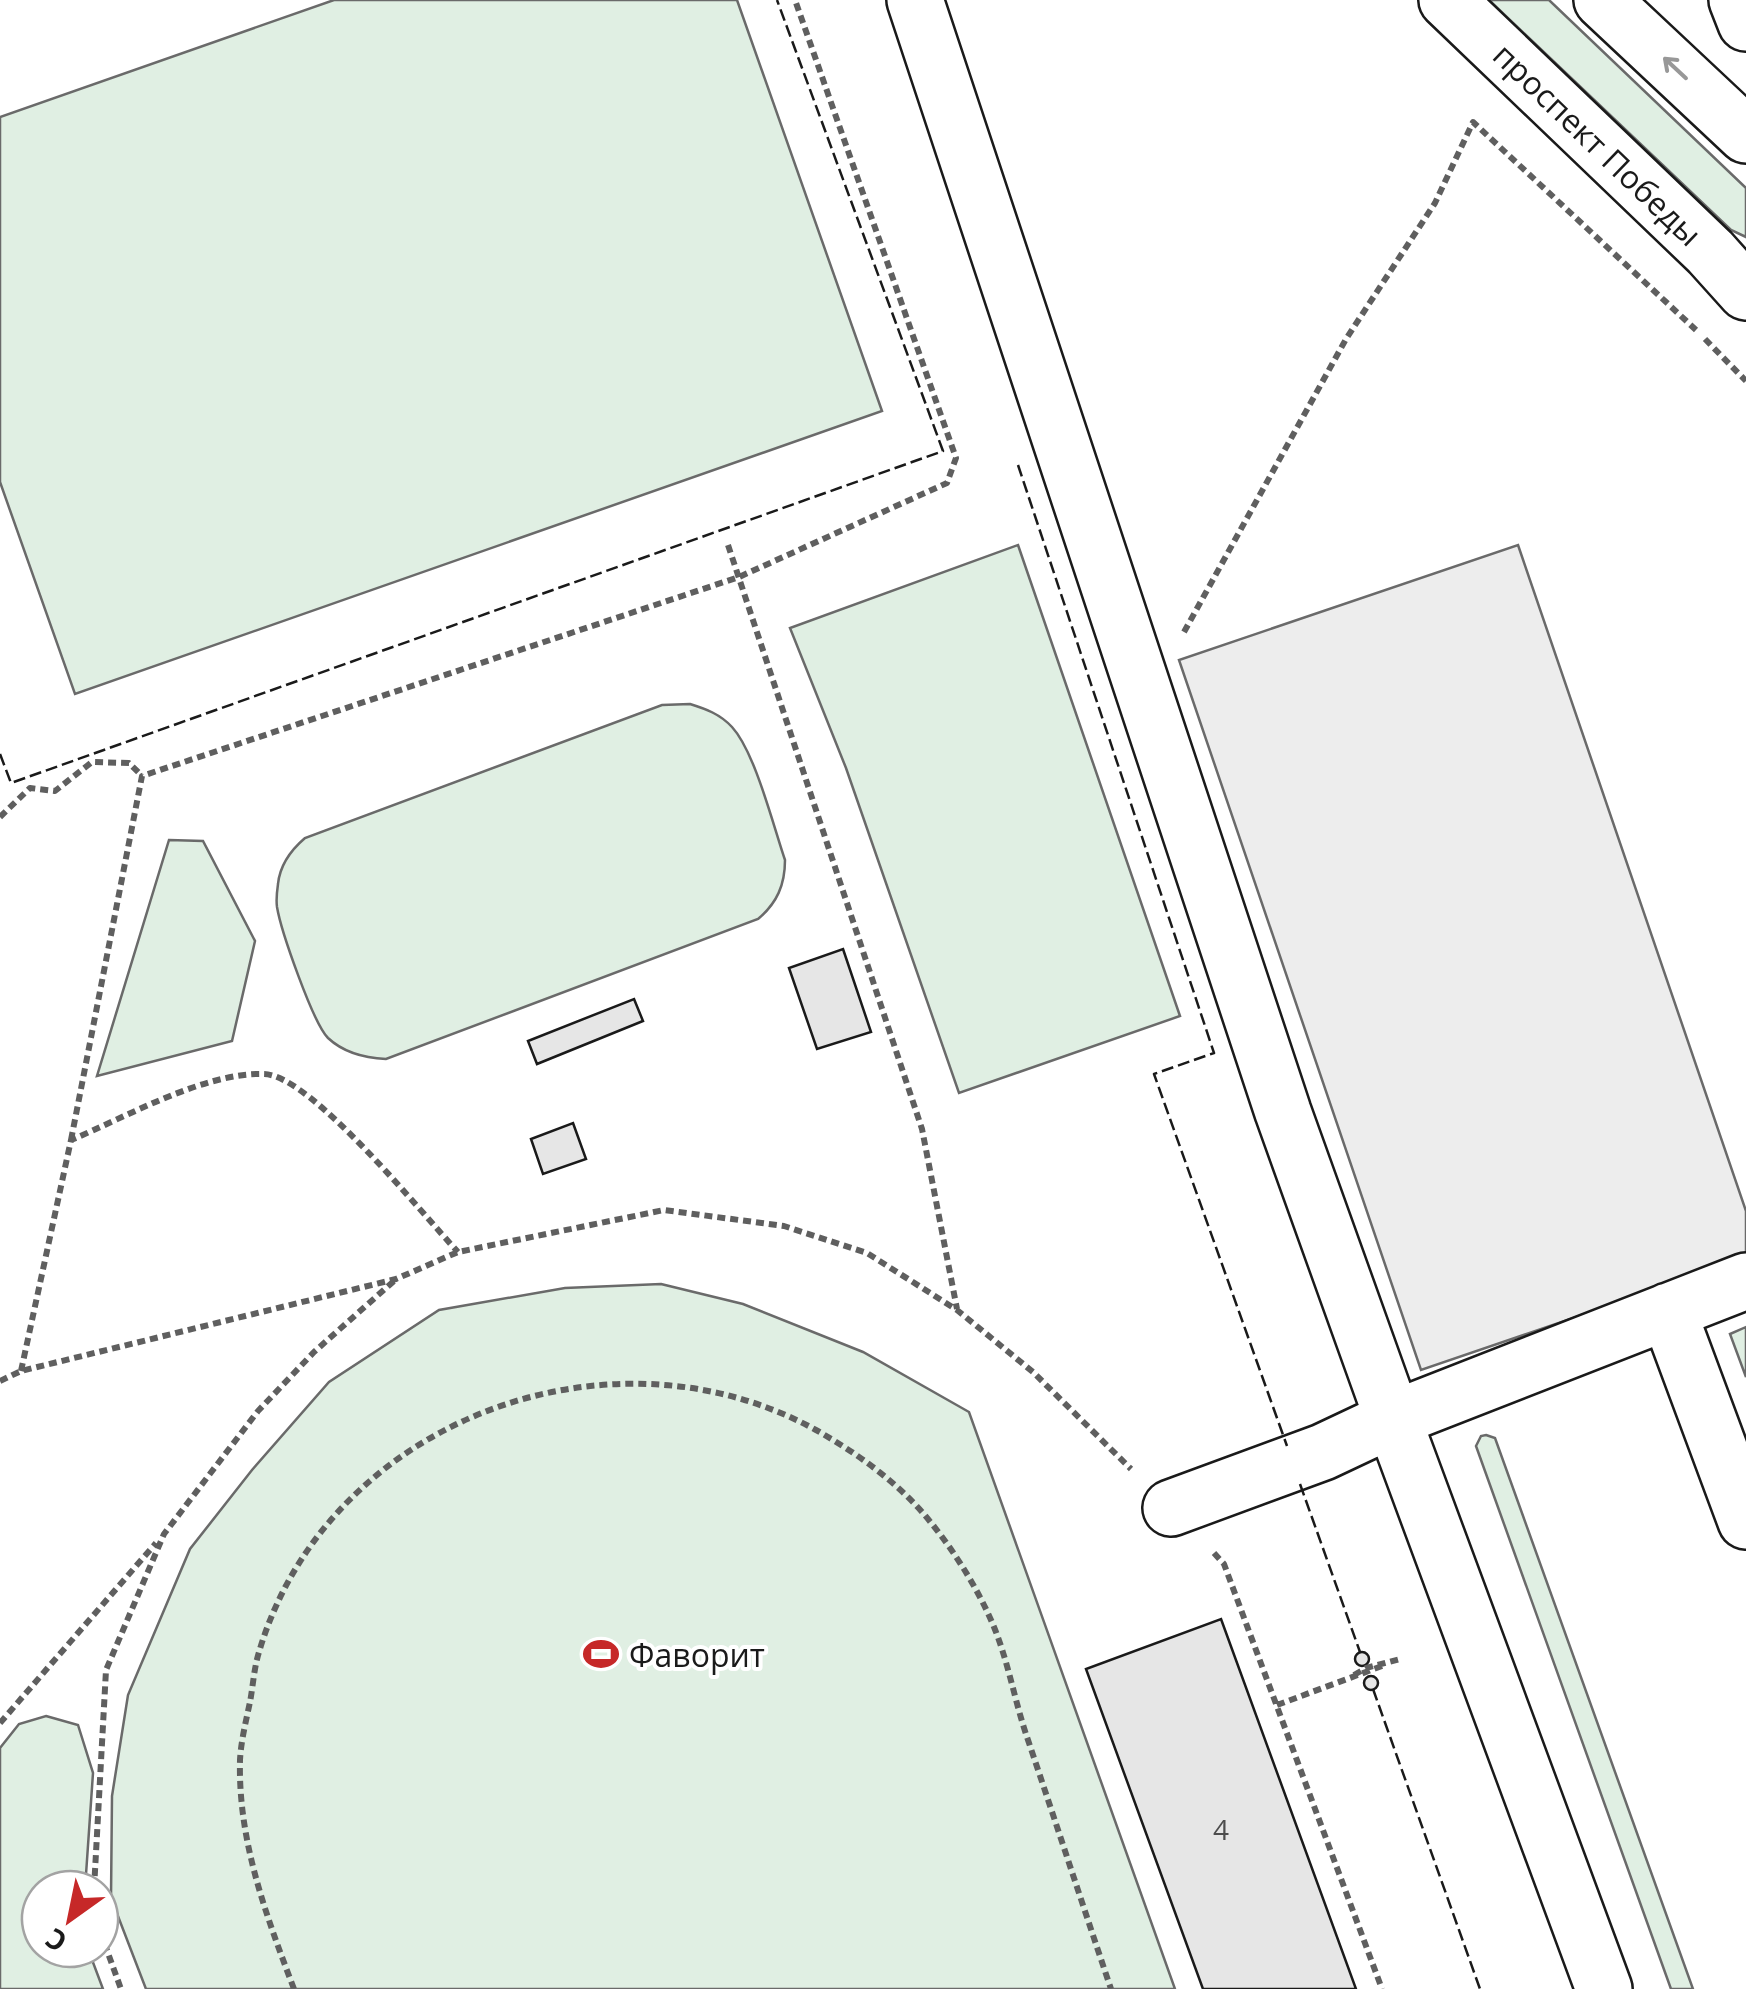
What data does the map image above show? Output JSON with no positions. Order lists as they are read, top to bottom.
{
  "streets": {
    "street": ["проспект Победы"]
  },
  "places": {
    "sports": ["Фаворит"]
  },
  "house_numbers": ["4"],
  "north": "bottom left"
}
